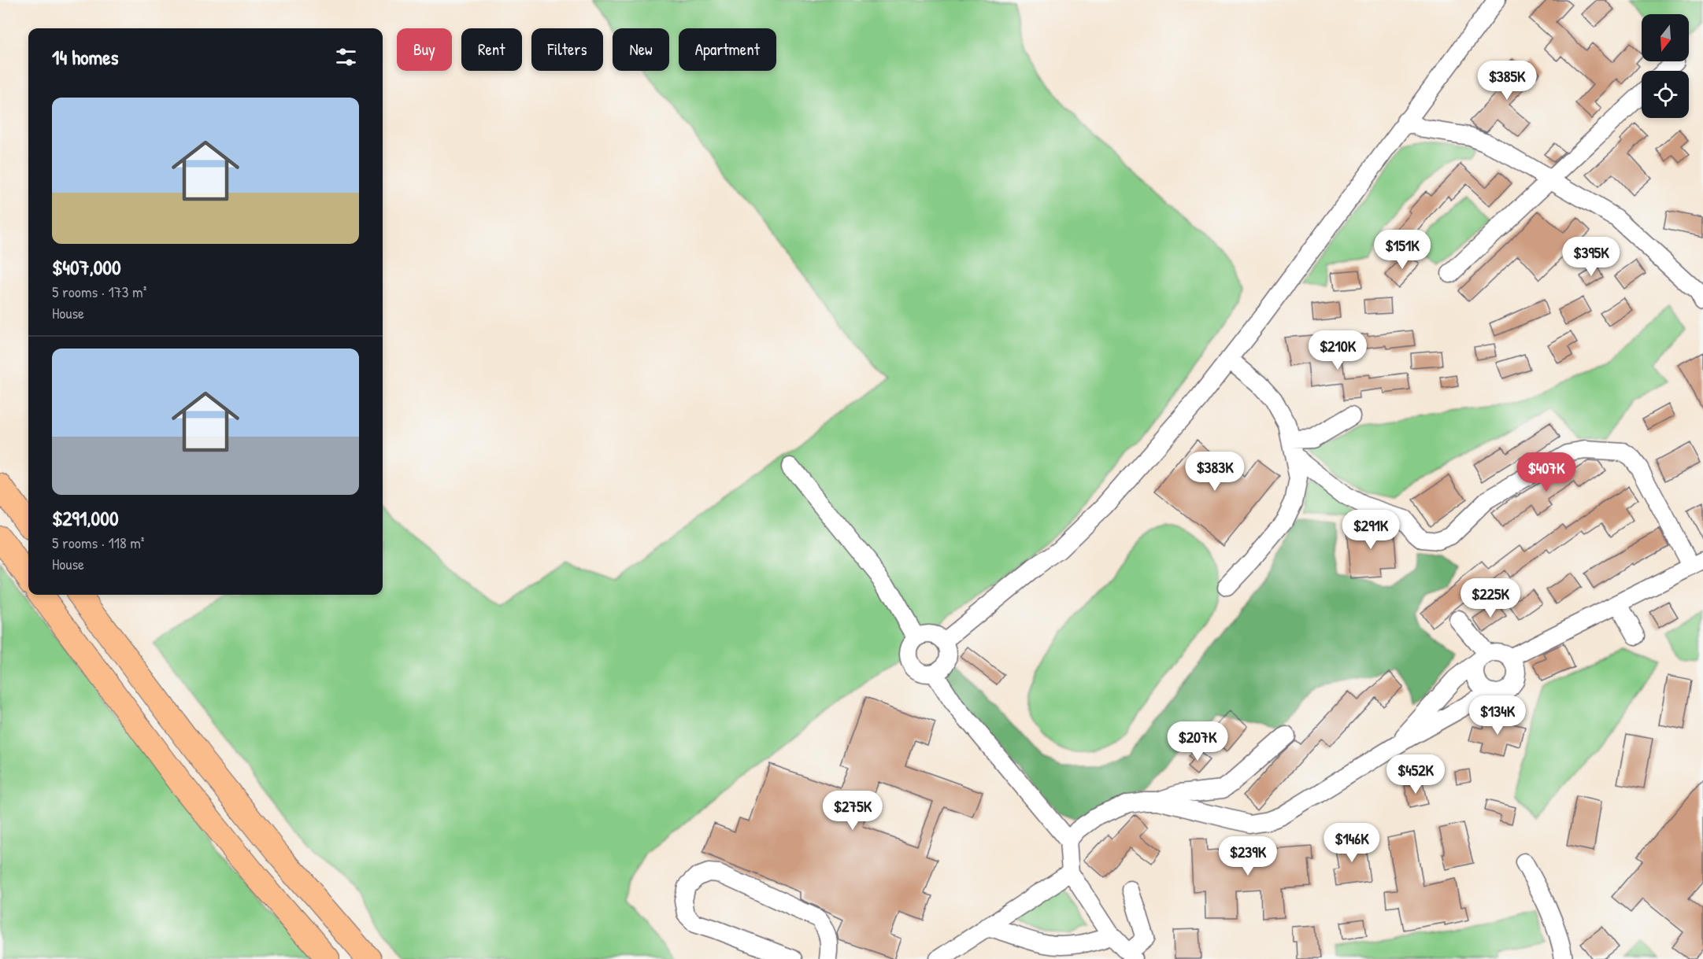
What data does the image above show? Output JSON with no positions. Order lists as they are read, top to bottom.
{
  "north": "bottom",
  "page": {
    "chip": [
      "Buy",
      "Rent",
      "Filters",
      "New",
      "Apartment"
    ],
    "heading": "14 homes",
    "price": [
      "$385K",
      "$151K",
      "$395K",
      "$210K",
      "$383K",
      "$407K",
      "$291K",
      "$225K",
      "$134K",
      "$207K",
      "$452K",
      "$275K",
      "$146K",
      "$239K"
    ],
    "list": [
      {
        "name": "$407,000",
        "note": "5 rooms · 173 m² · House"
      },
      {
        "name": "$291,000",
        "note": "5 rooms · 118 m² · House"
      }
    ]
  }
}
